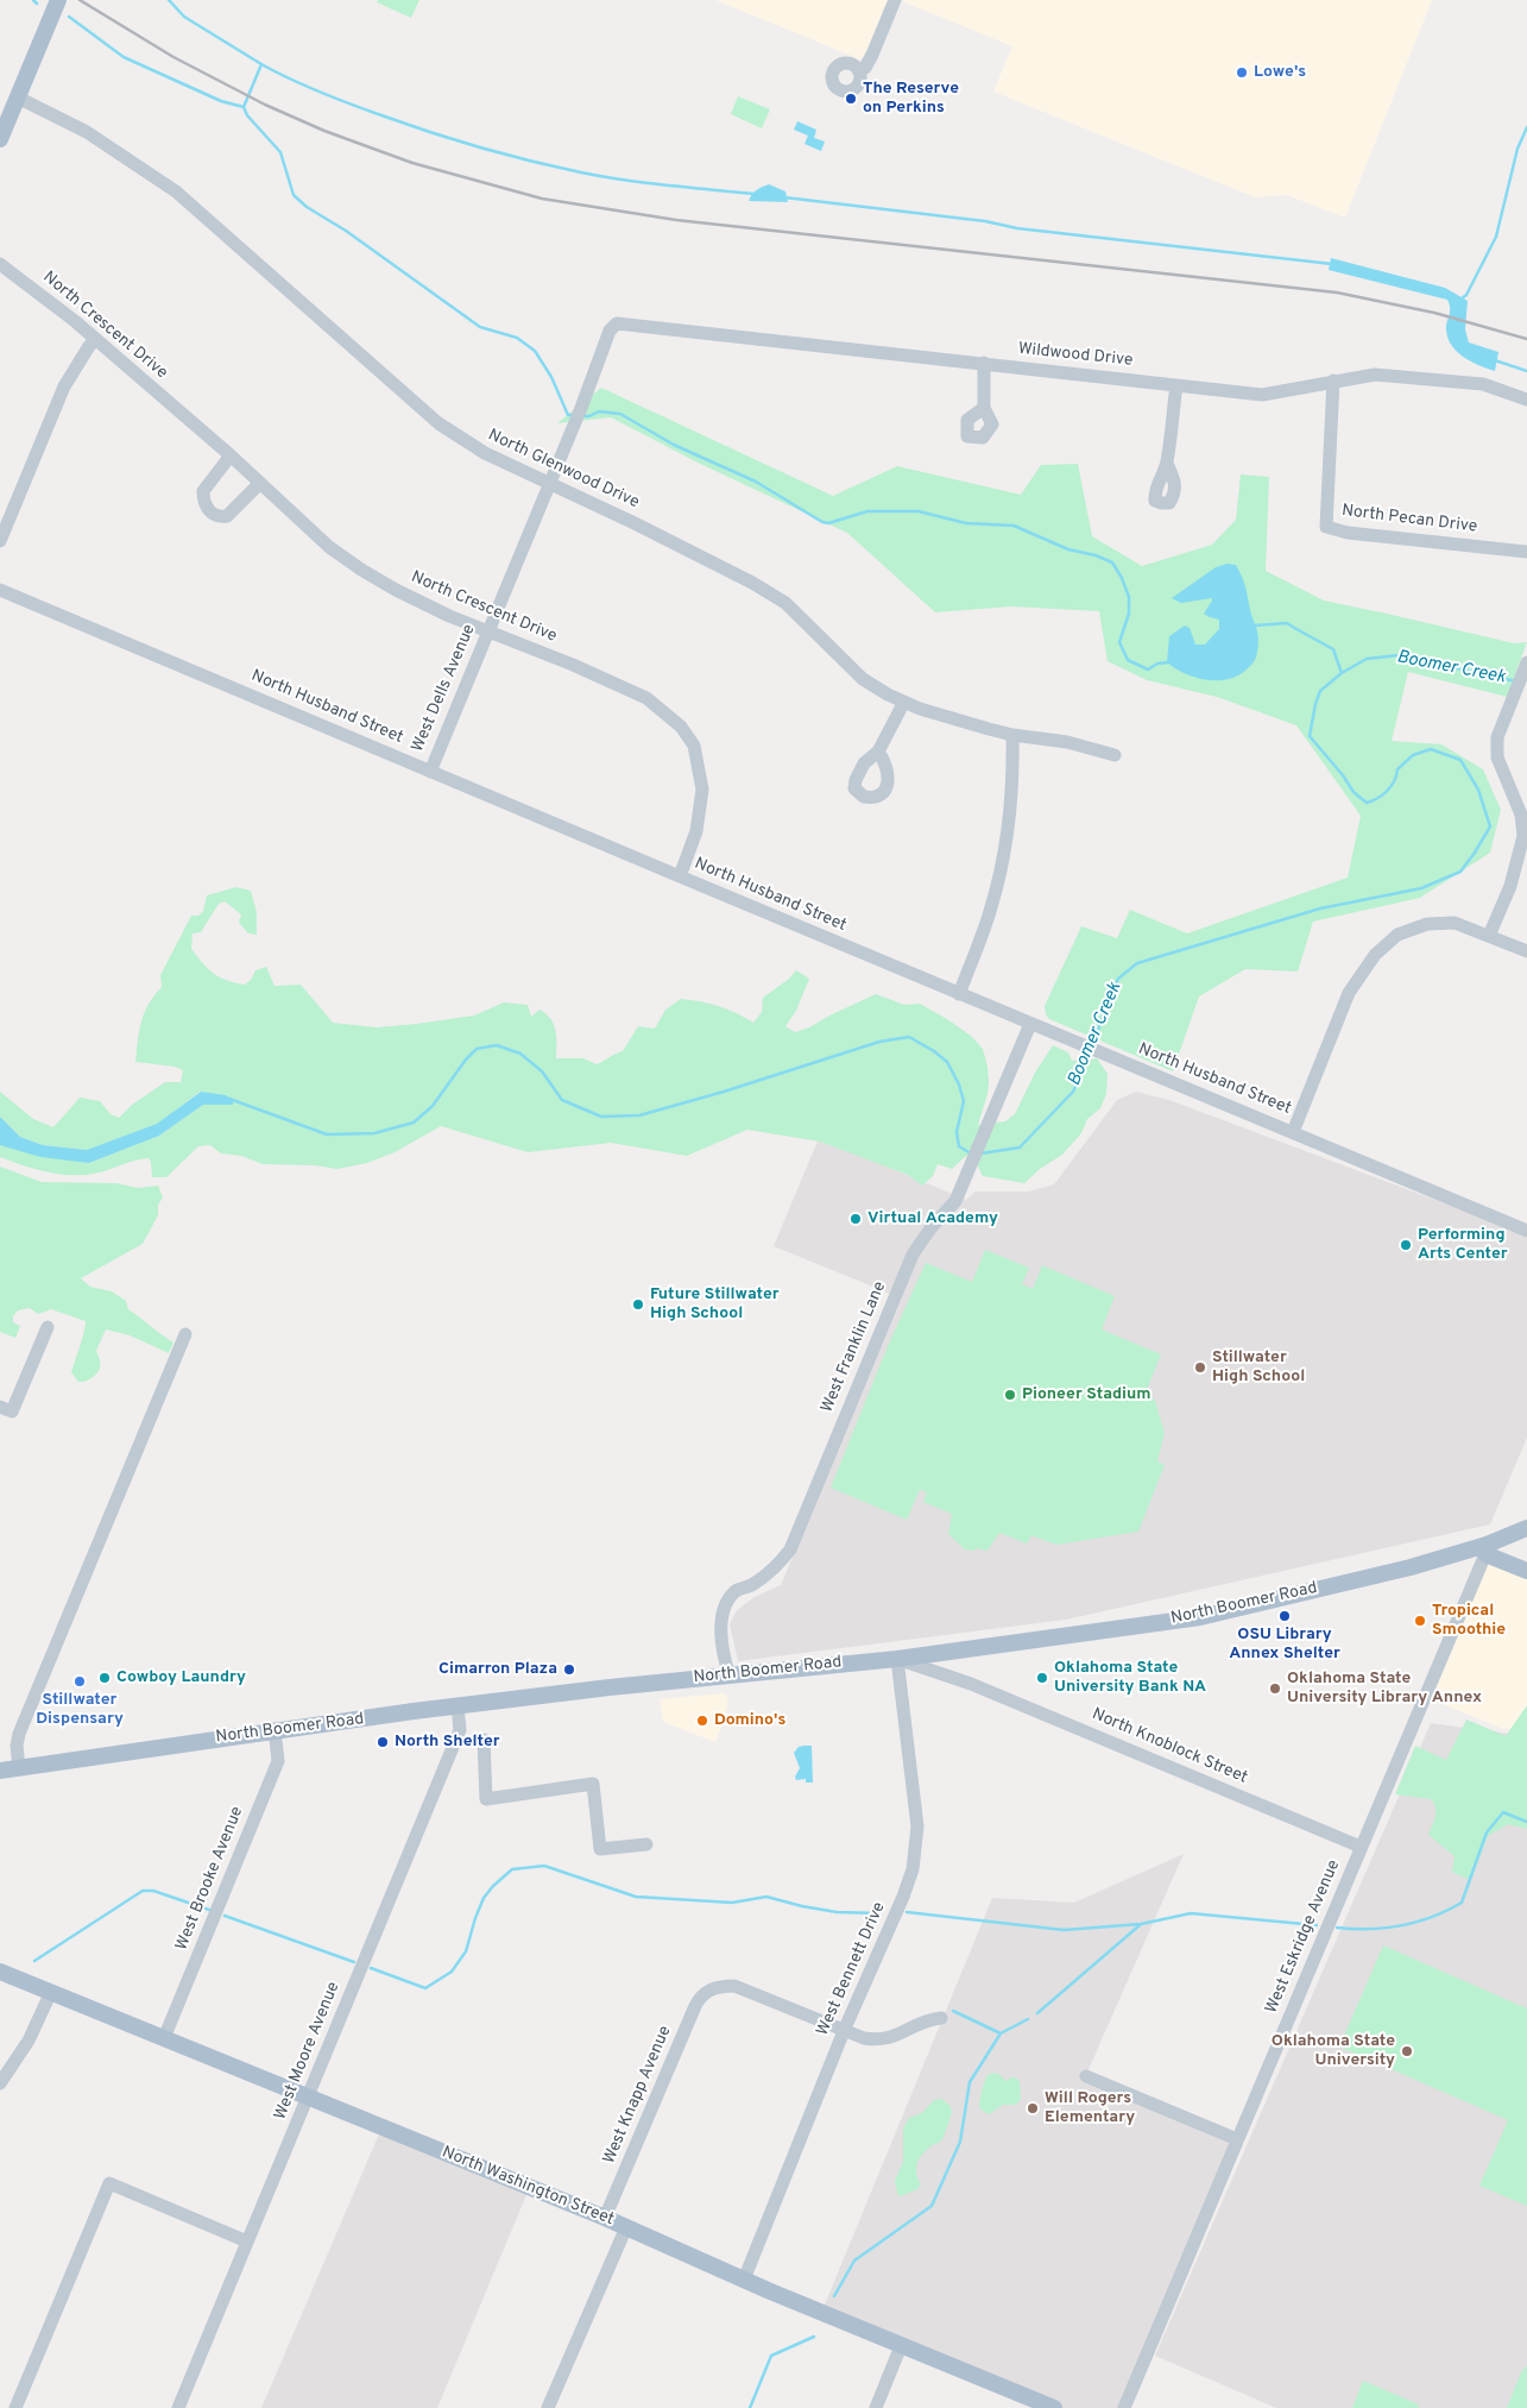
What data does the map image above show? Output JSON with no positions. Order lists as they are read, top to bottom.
{
  "streets": {
    "main road": ["North Boomer Road", "North Washington Street"],
    "street": [
      "North Crescent Drive",
      "Wildwood Drive",
      "North Glenwood Drive",
      "North Pecan Drive",
      "West Dells Avenue",
      "North Husband Street",
      "West Franklin Lane",
      "North Knoblock Street",
      "West Brooke Avenue",
      "West Eskridge Avenue",
      "West Bennett Drive",
      "West Moore Avenue",
      "West Knapp Avenue"
    ]
  },
  "crossings": [
    ["North Crescent Drive", "West Dells Avenue"],
    ["North Crescent Drive", "North Husband Street"],
    ["Wildwood Drive", "North Pecan Drive"],
    ["Wildwood Drive", "West Dells Avenue"],
    ["North Glenwood Drive", "West Dells Avenue"],
    ["West Dells Avenue", "North Husband Street"],
    ["North Husband Street", "West Franklin Lane"],
    ["West Franklin Lane", "North Boomer Road"],
    ["North Boomer Road", "North Knoblock Street"],
    ["North Boomer Road", "West Brooke Avenue"],
    ["North Boomer Road", "West Eskridge Avenue"],
    ["North Boomer Road", "West Bennett Drive"],
    ["North Boomer Road", "West Moore Avenue"],
    ["North Knoblock Street", "West Eskridge Avenue"],
    ["North Knoblock Street", "West Bennett Drive"],
    ["West Brooke Avenue", "North Washington Street"],
    ["West Bennett Drive", "West Knapp Avenue"],
    ["West Bennett Drive", "North Washington Street"],
    ["West Moore Avenue", "North Washington Street"],
    ["West Knapp Avenue", "North Washington Street"]
  ],
  "water": ["Boomer Creek"],
  "places": [
    "Lowe's",
    "The Reserve on Perkins",
    "Virtual Academy",
    "Performing Arts Center",
    "Future Stillwater High School",
    "Stillwater High School",
    "Pioneer Stadium",
    "OSU Library Annex Shelter",
    "Tropical Smoothie",
    "Cimarron Plaza",
    "Cowboy Laundry",
    "Oklahoma State University Bank NA",
    "Stillwater Dispensary",
    "Oklahoma State University Library Annex",
    "Domino's",
    "North Shelter",
    "Oklahoma State University",
    "Will Rogers Elementary"
  ]
}
